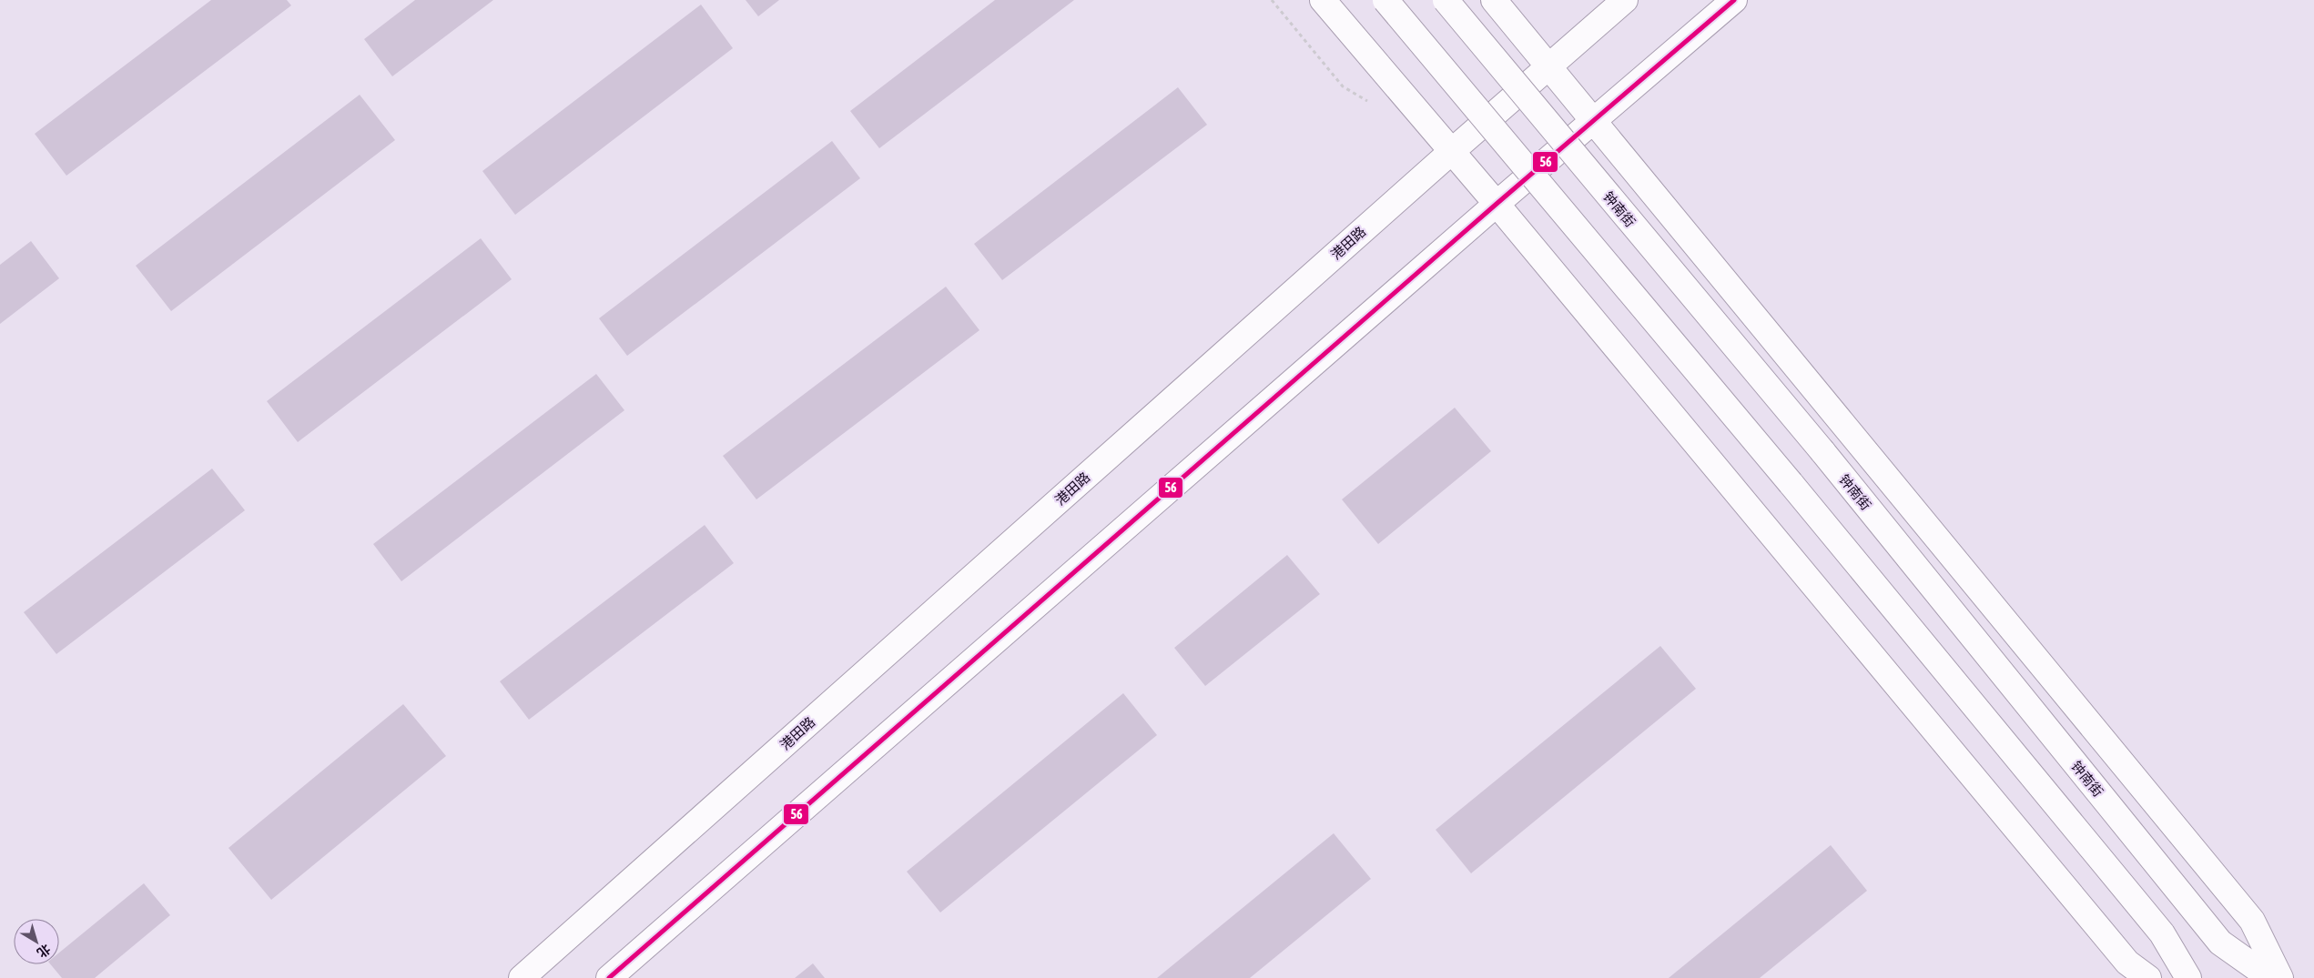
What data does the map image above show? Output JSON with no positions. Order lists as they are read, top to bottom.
{
  "streets": {
    "main road": ["钟南街", "港田路"]
  },
  "lines": ["transit line 56"],
  "north": "bottom right"
}
